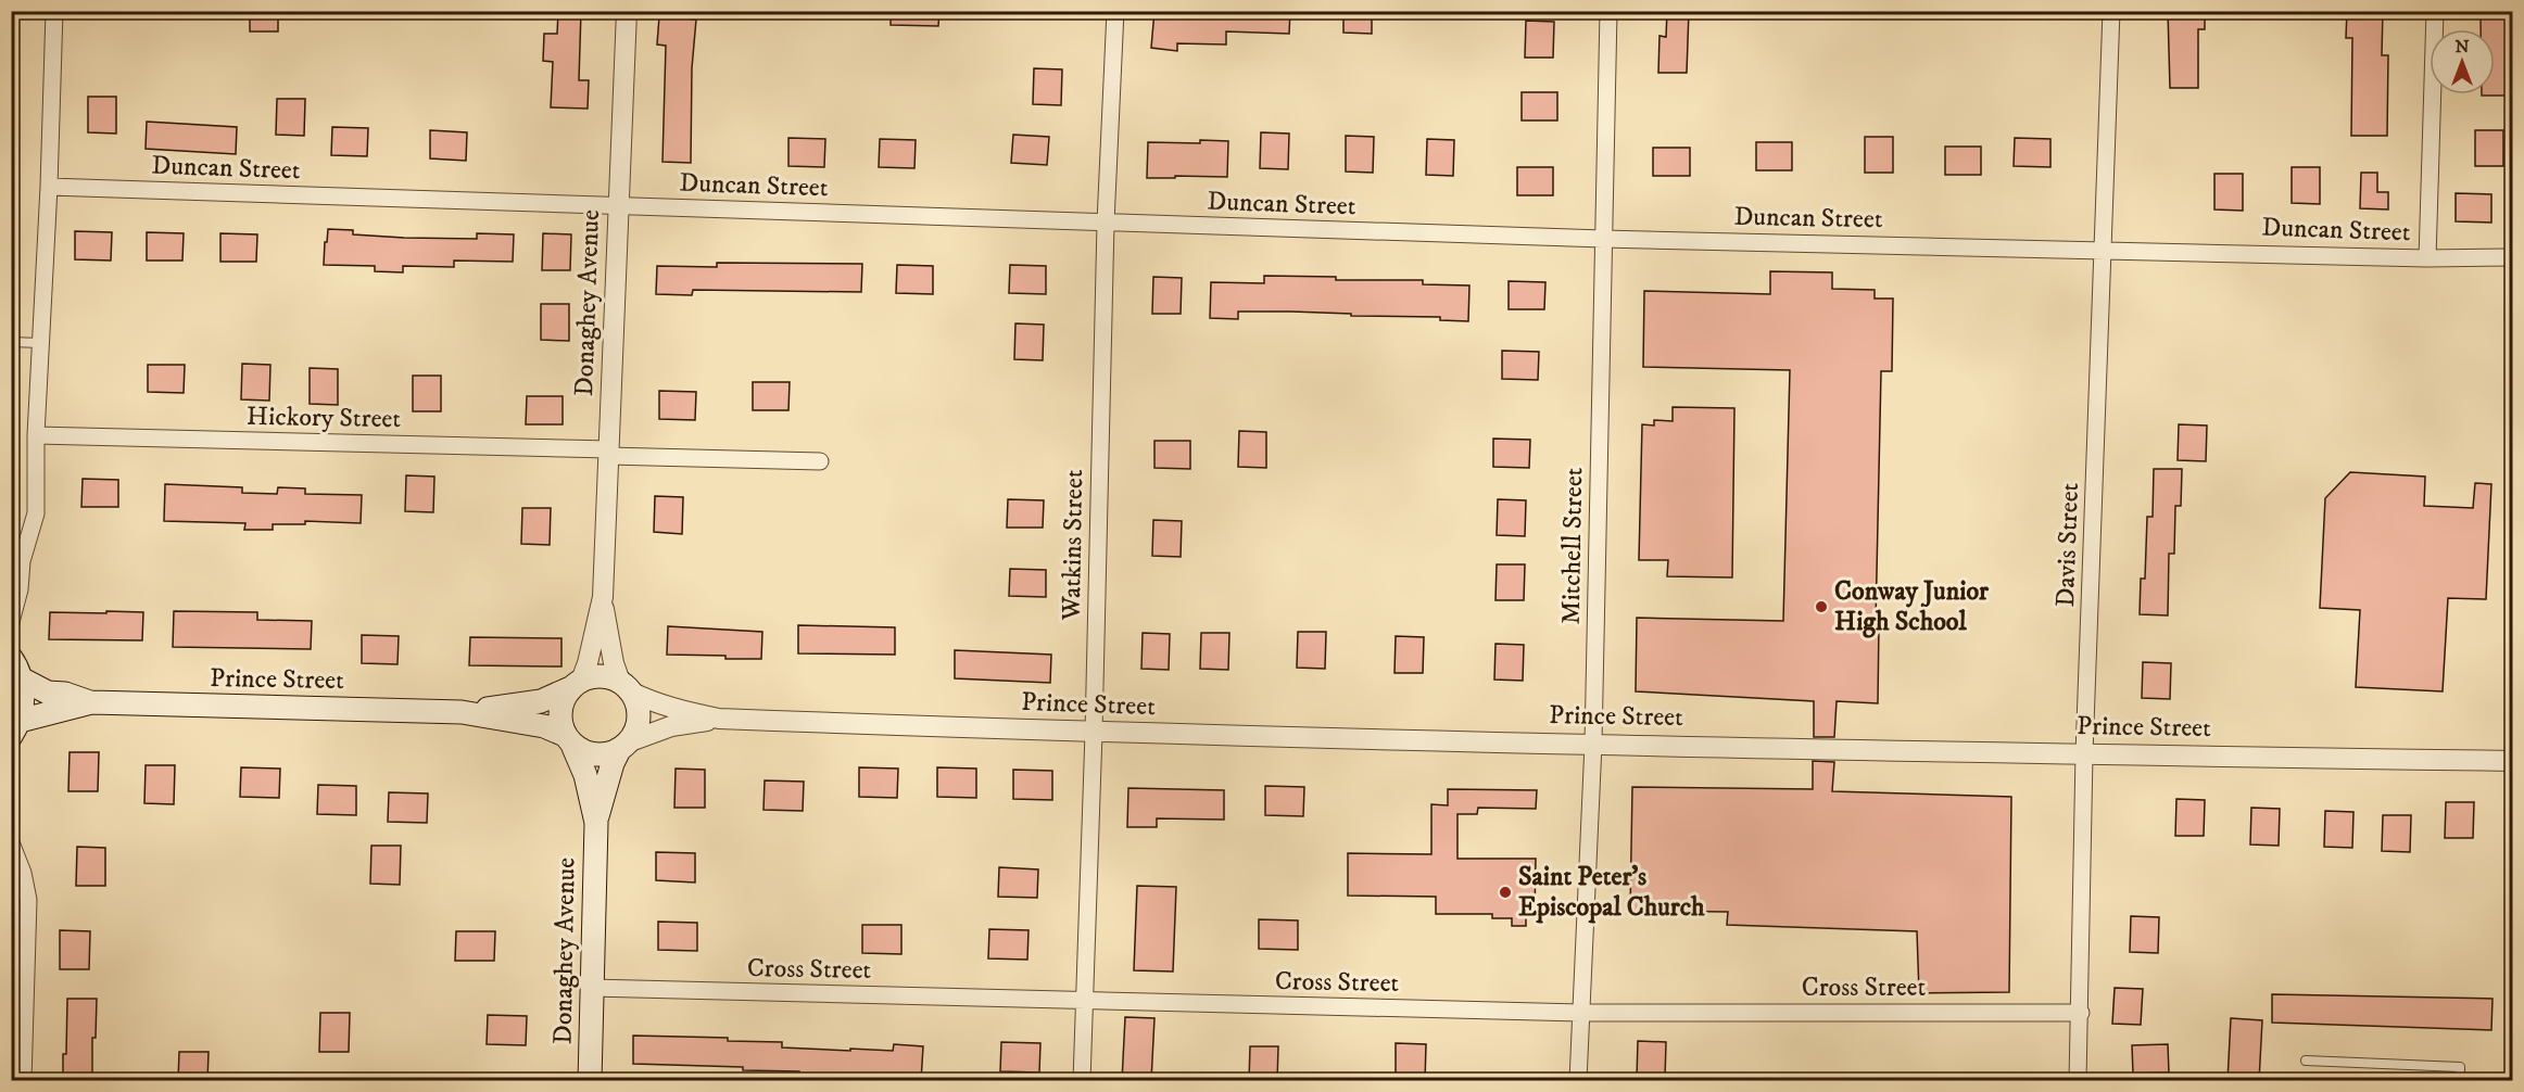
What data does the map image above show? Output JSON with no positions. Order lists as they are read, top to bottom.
{
  "streets": {
    "main road": ["Donaghey Avenue", "Prince Street"],
    "street": [
      "Duncan Street",
      "Hickory Street",
      "Watkins Street",
      "Davis Street",
      "Mitchell Street",
      "Cross Street"
    ]
  },
  "crossings": [
    ["Duncan Street", "Donaghey Avenue"],
    ["Duncan Street", "Watkins Street"],
    ["Duncan Street", "Davis Street"],
    ["Duncan Street", "Mitchell Street"],
    ["Donaghey Avenue", "Hickory Street"],
    ["Donaghey Avenue", "Prince Street"],
    ["Donaghey Avenue", "Cross Street"],
    ["Watkins Street", "Prince Street"],
    ["Watkins Street", "Cross Street"],
    ["Davis Street", "Prince Street"],
    ["Davis Street", "Cross Street"],
    ["Mitchell Street", "Prince Street"],
    ["Mitchell Street", "Cross Street"]
  ],
  "places": ["Conway Junior High School", "Saint Peter's Episcopal Church"],
  "north": "top"
}
